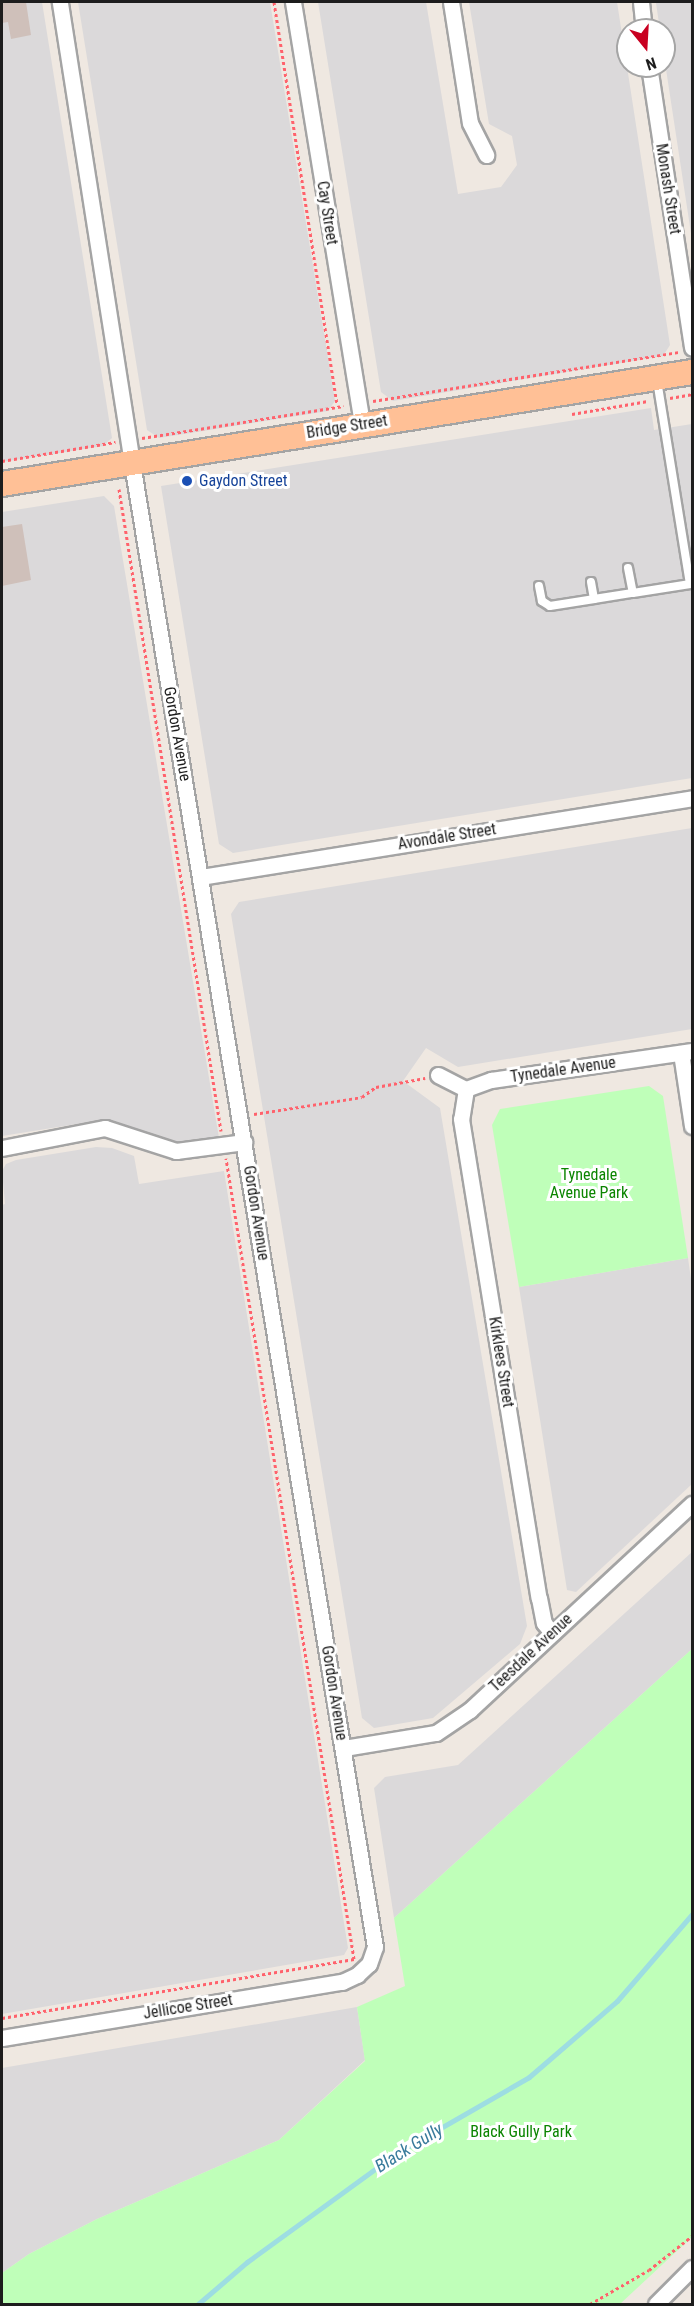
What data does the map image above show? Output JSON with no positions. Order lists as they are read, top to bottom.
{
  "streets": {
    "main road": ["Bridge Street"],
    "street": [
      "Monash Street",
      "Cay Street",
      "Gordon Avenue",
      "Avondale Street",
      "Tynedale Avenue",
      "Kirklees Street",
      "Teesdale Avenue",
      "Jellicoe Street"
    ]
  },
  "crossings": [
    ["Cay Street", "Bridge Street"],
    ["Bridge Street", "Gordon Avenue"],
    ["Gordon Avenue", "Avondale Street"],
    ["Gordon Avenue", "Teesdale Avenue"],
    ["Gordon Avenue", "Jellicoe Street"],
    ["Tynedale Avenue", "Kirklees Street"],
    ["Kirklees Street", "Teesdale Avenue"]
  ],
  "water": ["Black Gully"],
  "parks": ["Tynedale Avenue Park", "Black Gully Park"],
  "places": ["Gaydon Street"],
  "north": "bottom"
}
